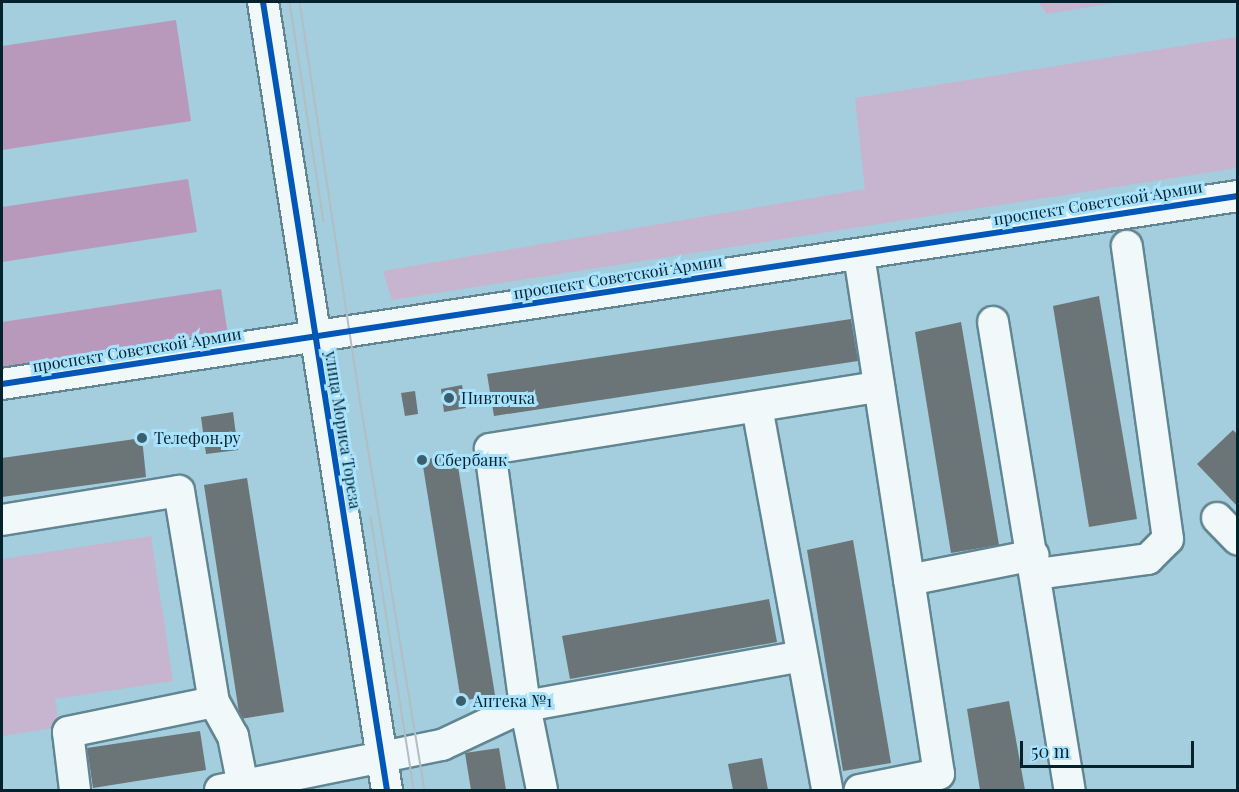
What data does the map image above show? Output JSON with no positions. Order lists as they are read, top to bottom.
{
  "streets": {
    "street": ["проспект Советской Армии", "улица Мориса Тореза"]
  },
  "crossings": [
    ["проспект Советской Армии", "улица Мориса Тореза"]
  ],
  "places": [
    "Пивточка",
    "Телефон.ру",
    "Сбербанк",
    "Аптека №1"
  ],
  "scale_bar": "50 m"
}
